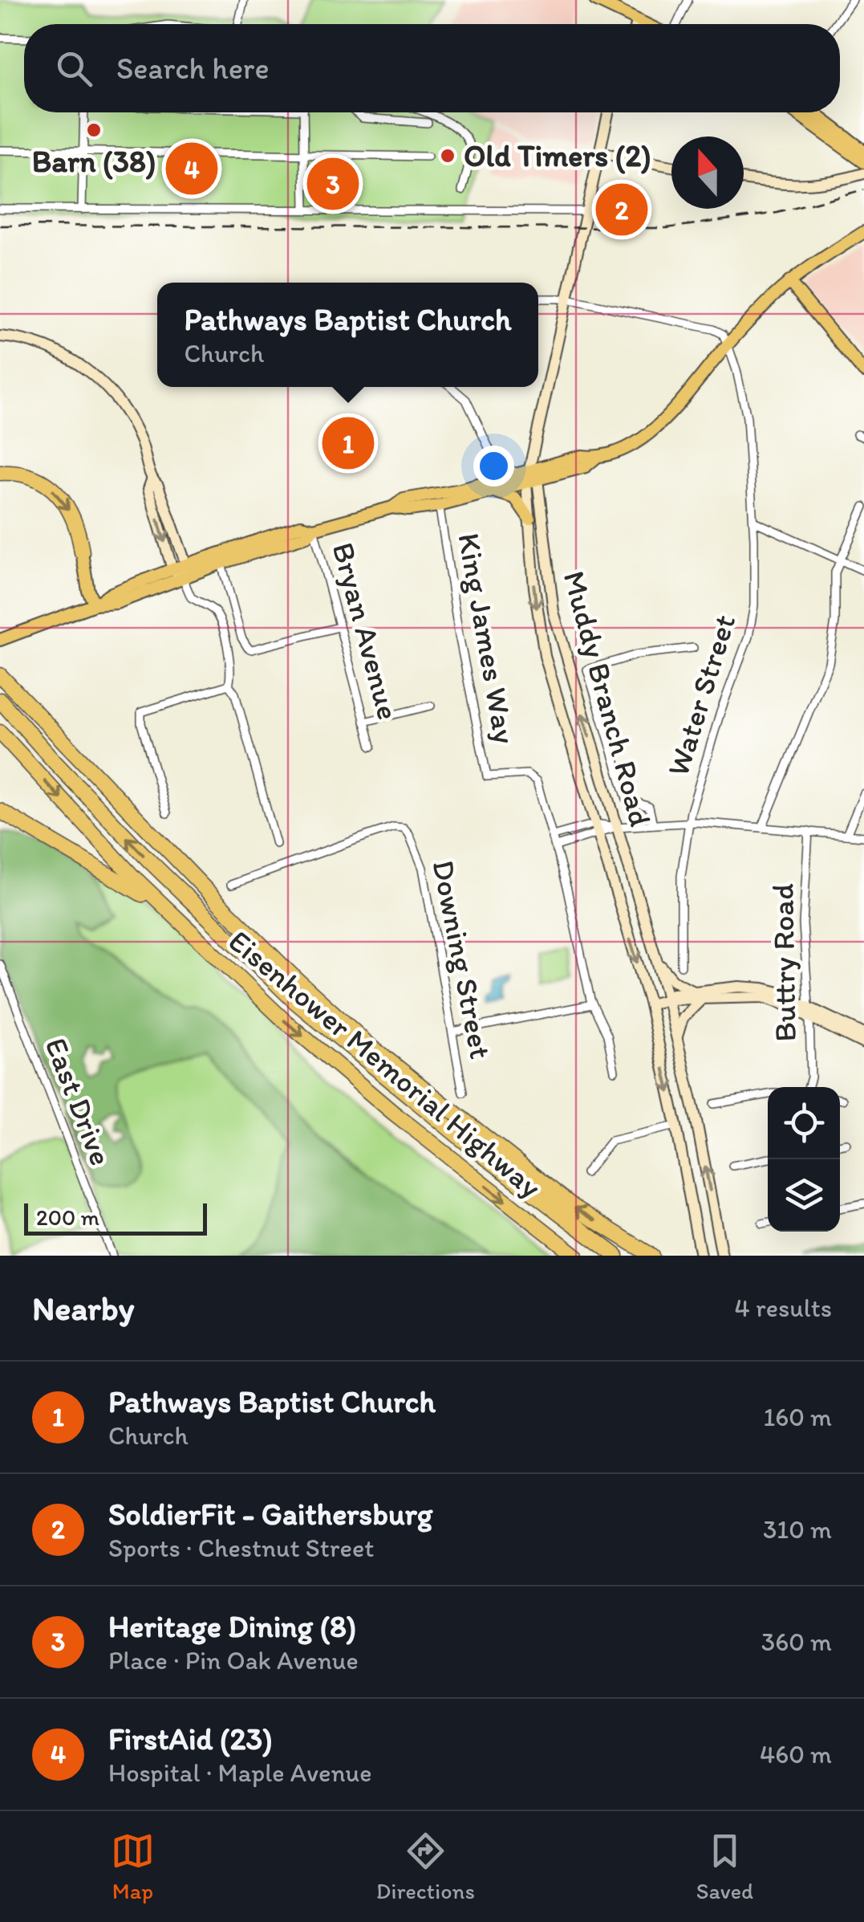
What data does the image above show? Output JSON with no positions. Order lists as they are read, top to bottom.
{
  "streets": {
    "highway": ["Eisenhower Memorial Highway"],
    "main road": ["Muddy Branch Road"],
    "street": [
      "Bryan Avenue",
      "King James Way",
      "Water Street",
      "Downing Street",
      "Buttry Road",
      "East Drive"
    ]
  },
  "places": ["Barn (38)", "Old Timers (2)"],
  "scale_bar": "200 m",
  "north": "top",
  "page": {
    "search": "Search here",
    "pins": [
      "4",
      "3",
      "2",
      "1"
    ],
    "popup": ["Pathways Baptist Church", "Church"],
    "scale": "200 m",
    "heading": ["Nearby", "4 results"],
    "list": [
      {
        "mark": "1",
        "name": "Pathways Baptist Church",
        "note": "Church",
        "value": "160 m"
      },
      {
        "mark": "2",
        "name": "SoldierFit - Gaithersburg",
        "note": "Sports · Chestnut Street",
        "value": "310 m"
      },
      {
        "mark": "3",
        "name": "Heritage Dining (8)",
        "note": "Place · Pin Oak Avenue",
        "value": "360 m"
      },
      {
        "mark": "4",
        "name": "FirstAid (23)",
        "note": "Hospital · Maple Avenue",
        "value": "460 m"
      }
    ],
    "nav": ["Map", "Directions", "Saved"]
  }
}
